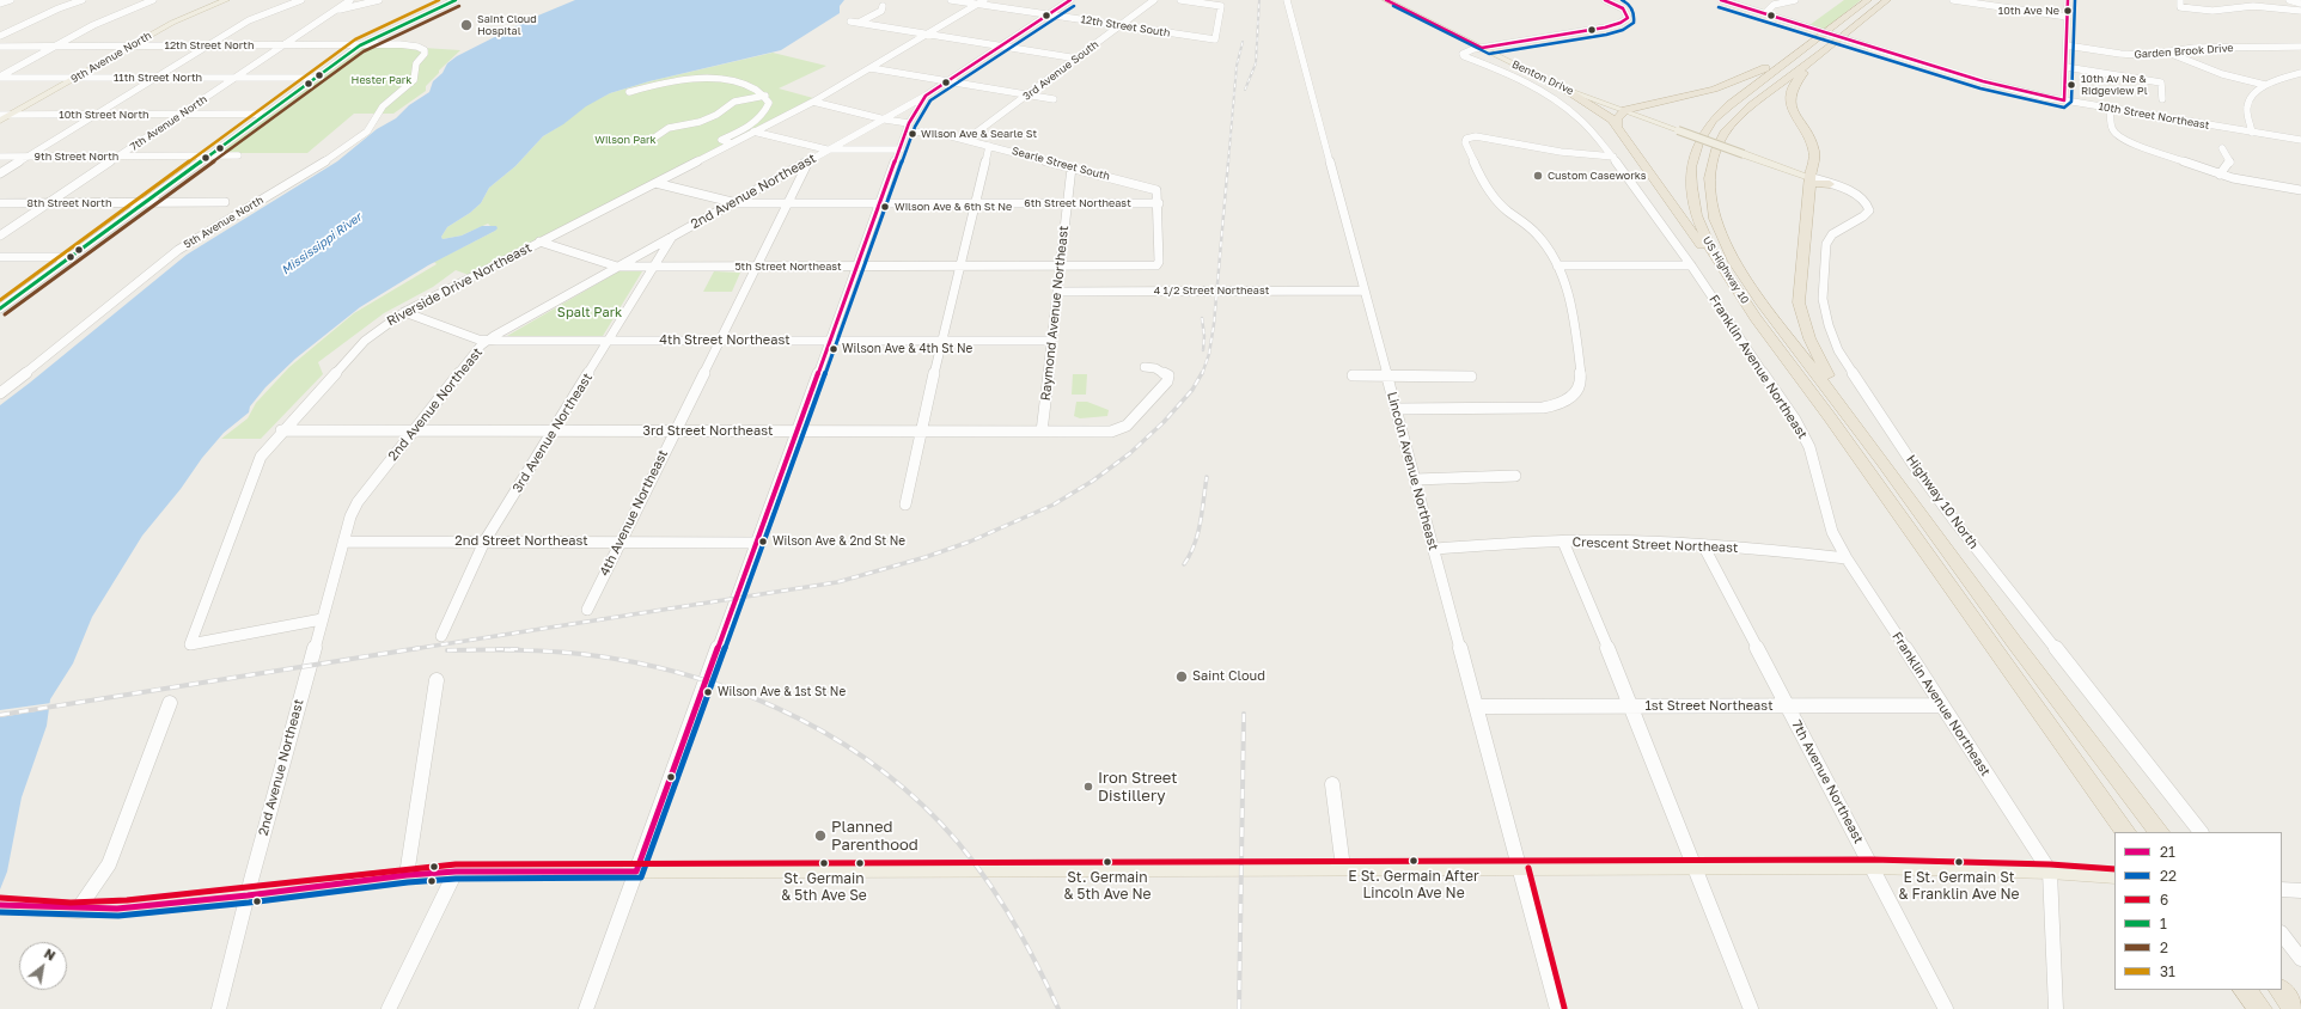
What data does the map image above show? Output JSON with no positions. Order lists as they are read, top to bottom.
{
  "streets": {
    "highway": ["US Highway 10"],
    "main road": ["9th Avenue North", "Benton Drive"],
    "street": [
      "12th Street South",
      "12th Street North",
      "Garden Brook Drive",
      "3rd Avenue South",
      "11th Street North",
      "10th Street North",
      "10th Street Northeast",
      "7th Avenue North",
      "9th Street North",
      "Searle Street South",
      "2nd Avenue Northeast",
      "8th Street North",
      "6th Street Northeast",
      "5th Avenue North",
      "5th Street Northeast",
      "Riverside Drive Northeast",
      "4 1/2 Street Northeast",
      "Raymond Avenue Northeast",
      "4th Street Northeast",
      "Franklin Avenue Northeast",
      "3rd Street Northeast",
      "3rd Avenue Northeast",
      "Lincoln Avenue Northeast",
      "Highway 10 North",
      "4th Avenue Northeast",
      "2nd Street Northeast",
      "Crescent Street Northeast",
      "1st Street Northeast",
      "7th Avenue Northeast"
    ]
  },
  "crossings": [
    ["12th Street South", "3rd Avenue South"],
    ["12th Street South", "2nd Avenue Northeast"],
    ["12th Street South", "Riverside Drive Northeast"],
    ["12th Street North", "9th Avenue North"],
    ["12th Street North", "7th Avenue North"],
    ["12th Street North", "5th Avenue North"],
    ["9th Avenue North", "11th Street North"],
    ["9th Avenue North", "10th Street North"],
    ["3rd Avenue South", "Searle Street South"],
    ["11th Street North", "7th Avenue North"],
    ["Benton Drive", "Franklin Avenue Northeast"],
    ["10th Street North", "7th Avenue North"],
    ["7th Avenue North", "9th Street North"],
    ["7th Avenue North", "8th Street North"],
    ["Searle Street South", "2nd Avenue Northeast"],
    ["Searle Street South", "6th Street Northeast"],
    ["Searle Street South", "5th Street Northeast"],
    ["Searle Street South", "Riverside Drive Northeast"],
    ["Searle Street South", "Raymond Avenue Northeast"],
    ["2nd Avenue Northeast", "6th Street Northeast"],
    ["2nd Avenue Northeast", "5th Street Northeast"],
    ["2nd Avenue Northeast", "Riverside Drive Northeast"],
    ["2nd Avenue Northeast", "4th Street Northeast"],
    ["2nd Avenue Northeast", "3rd Street Northeast"],
    ["2nd Avenue Northeast", "3rd Avenue Northeast"],
    ["2nd Avenue Northeast", "4th Avenue Northeast"],
    ["2nd Avenue Northeast", "2nd Street Northeast"],
    ["6th Street Northeast", "5th Street Northeast"],
    ["6th Street Northeast", "Riverside Drive Northeast"],
    ["6th Street Northeast", "Raymond Avenue Northeast"],
    ["6th Street Northeast", "4th Avenue Northeast"],
    ["5th Street Northeast", "Riverside Drive Northeast"],
    ["5th Street Northeast", "Raymond Avenue Northeast"],
    ["5th Street Northeast", "3rd Avenue Northeast"],
    ["5th Street Northeast", "4th Avenue Northeast"],
    ["Riverside Drive Northeast", "4th Street Northeast"],
    ["Riverside Drive Northeast", "3rd Street Northeast"],
    ["4 1/2 Street Northeast", "Raymond Avenue Northeast"],
    ["4 1/2 Street Northeast", "Lincoln Avenue Northeast"],
    ["Raymond Avenue Northeast", "4th Street Northeast"],
    ["Raymond Avenue Northeast", "3rd Street Northeast"],
    ["4th Street Northeast", "3rd Avenue Northeast"],
    ["4th Street Northeast", "4th Avenue Northeast"],
    ["Franklin Avenue Northeast", "Crescent Street Northeast"],
    ["Franklin Avenue Northeast", "1st Street Northeast"],
    ["3rd Street Northeast", "3rd Avenue Northeast"],
    ["3rd Street Northeast", "4th Avenue Northeast"],
    ["3rd Avenue Northeast", "2nd Street Northeast"],
    ["Lincoln Avenue Northeast", "Crescent Street Northeast"],
    ["Lincoln Avenue Northeast", "1st Street Northeast"],
    ["4th Avenue Northeast", "2nd Street Northeast"],
    ["Crescent Street Northeast", "7th Avenue Northeast"],
    ["1st Street Northeast", "7th Avenue Northeast"]
  ],
  "water": ["Mississippi River"],
  "parks": ["Hester Park", "Wilson Park", "Spalt Park"],
  "places": [
    "10th Ave Ne",
    "Saint Cloud Hospital",
    "10th Av Ne & Ridgeview Pl",
    "Wilson Ave & Searle St",
    "Custom Caseworks",
    "Wilson Ave & 6th St Ne",
    "Wilson Ave & 4th St Ne",
    "Wilson Ave & 2nd St Ne",
    "Saint Cloud",
    "Wilson Ave & 1st St Ne",
    "Iron Street Distillery",
    "Planned Parenthood",
    "E St. Germain After Lincoln Ave Ne",
    "St. Germain & 5th Ave Ne",
    "E St. Germain St & Franklin Ave Ne",
    "St. Germain & 5th Ave Se"
  ],
  "lines": [
    "transit line 21",
    "transit line 22",
    "transit line 1",
    "transit line 31",
    "transit line 2",
    "transit line 6"
  ],
  "legend": [
    "21",
    "22",
    "6",
    "1",
    "2",
    "31"
  ],
  "north": "top right"
}
